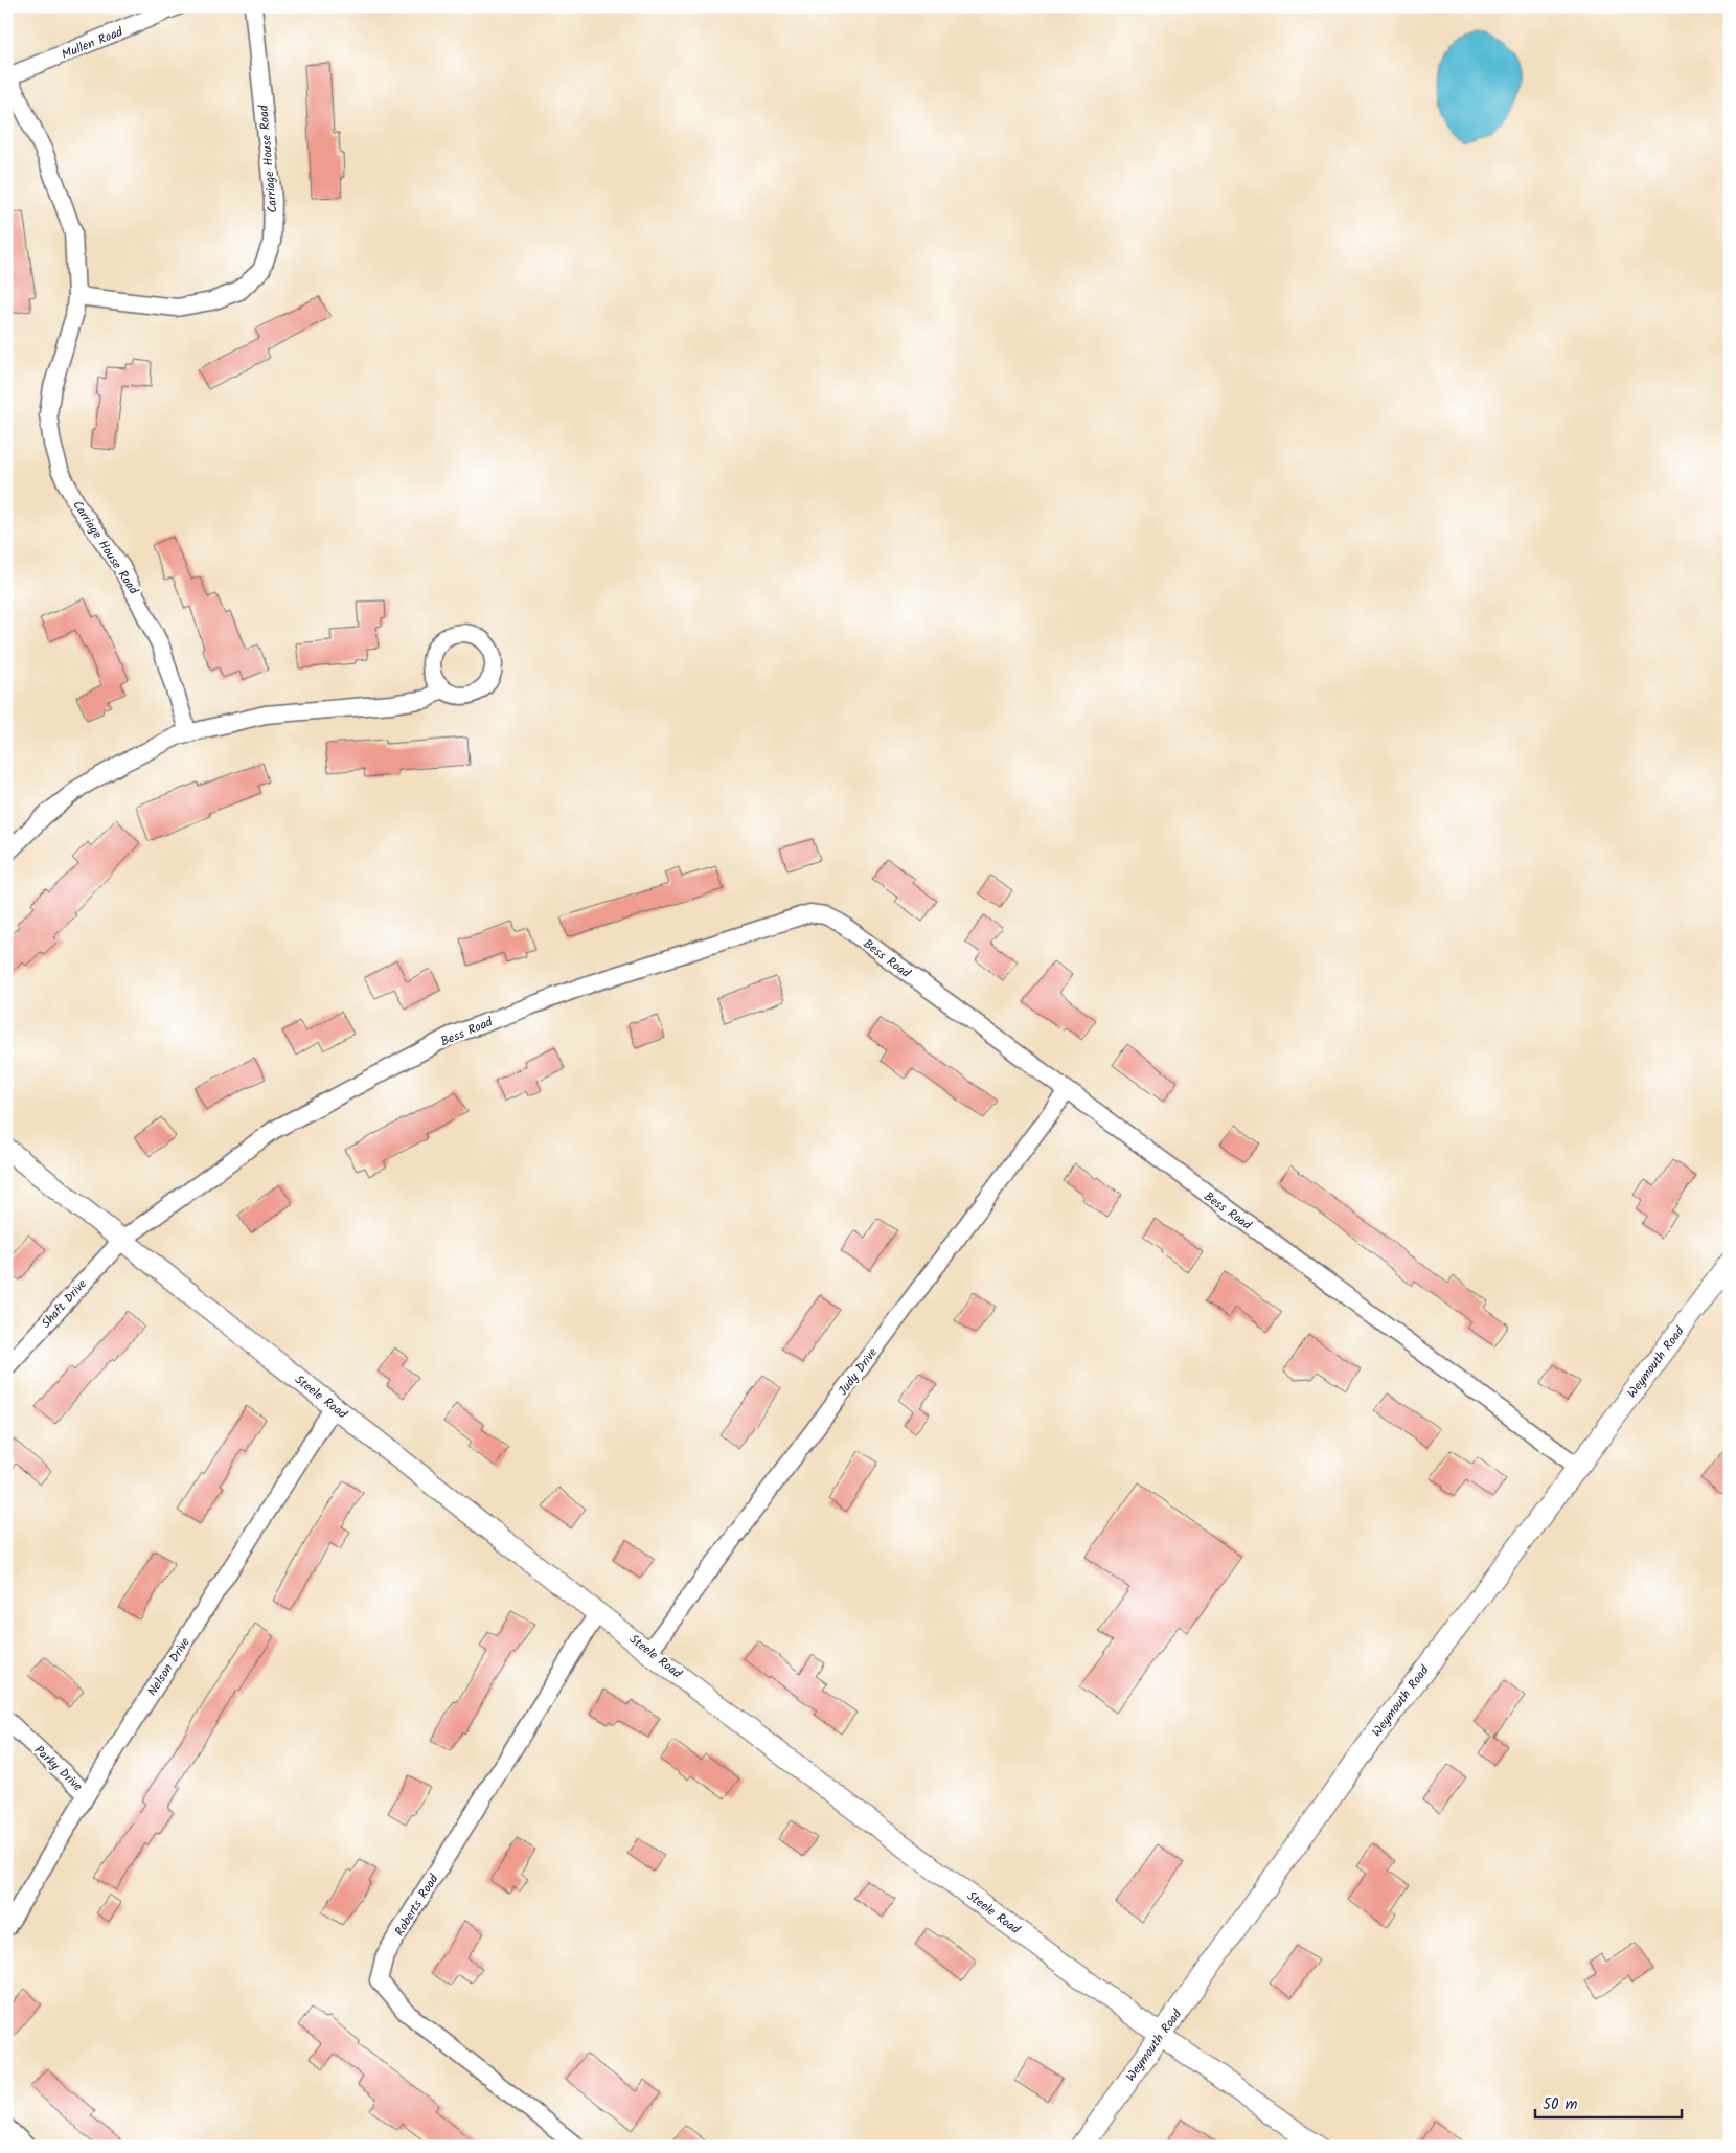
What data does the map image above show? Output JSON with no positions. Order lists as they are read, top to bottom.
{
  "streets": {
    "street": [
      "Mullen Road",
      "Carriage House Road",
      "Bess Road",
      "Shaft Drive",
      "Weymouth Road",
      "Judy Drive",
      "Steele Road",
      "Nelson Drive",
      "Parky Drive",
      "Roberts Road"
    ]
  },
  "crossings": [
    ["Mullen Road", "Carriage House Road"],
    ["Bess Road", "Shaft Drive"],
    ["Bess Road", "Weymouth Road"],
    ["Bess Road", "Judy Drive"],
    ["Bess Road", "Steele Road"],
    ["Shaft Drive", "Steele Road"],
    ["Weymouth Road", "Steele Road"],
    ["Judy Drive", "Steele Road"],
    ["Steele Road", "Nelson Drive"],
    ["Steele Road", "Roberts Road"],
    ["Nelson Drive", "Parky Drive"]
  ],
  "scale_bar": "50 m"
}
